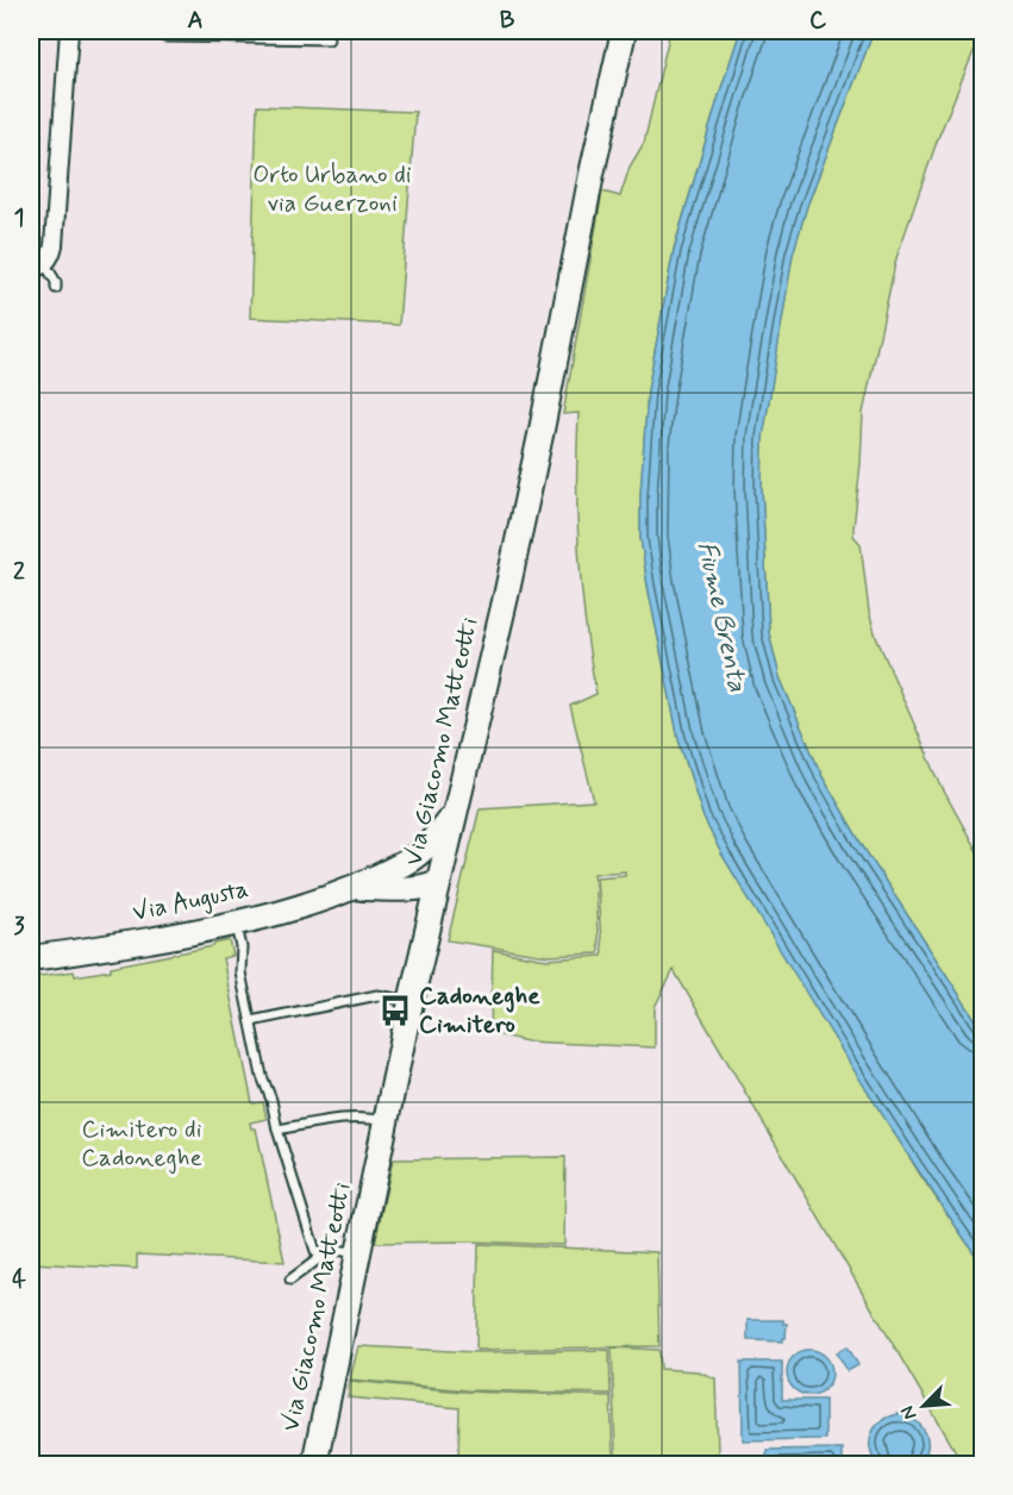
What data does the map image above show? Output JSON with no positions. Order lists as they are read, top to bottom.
{
  "streets": {
    "main road": ["Via Giacomo Matteotti", "Via Augusta"]
  },
  "crossings": [
    ["Via Giacomo Matteotti", "Via Augusta"]
  ],
  "water": ["Fiume Brenta"],
  "parks": ["Orto Urbano di via Guerzoni", "Cimitero di Cadoneghe"],
  "places": {
    "bus stop": ["Cadoneghe Cimitero"]
  },
  "north": "bottom left",
  "grid": {
    "columns": ["A", "B", "C"],
    "rows": [
      "1",
      "2",
      "3",
      "4"
    ]
  }
}
